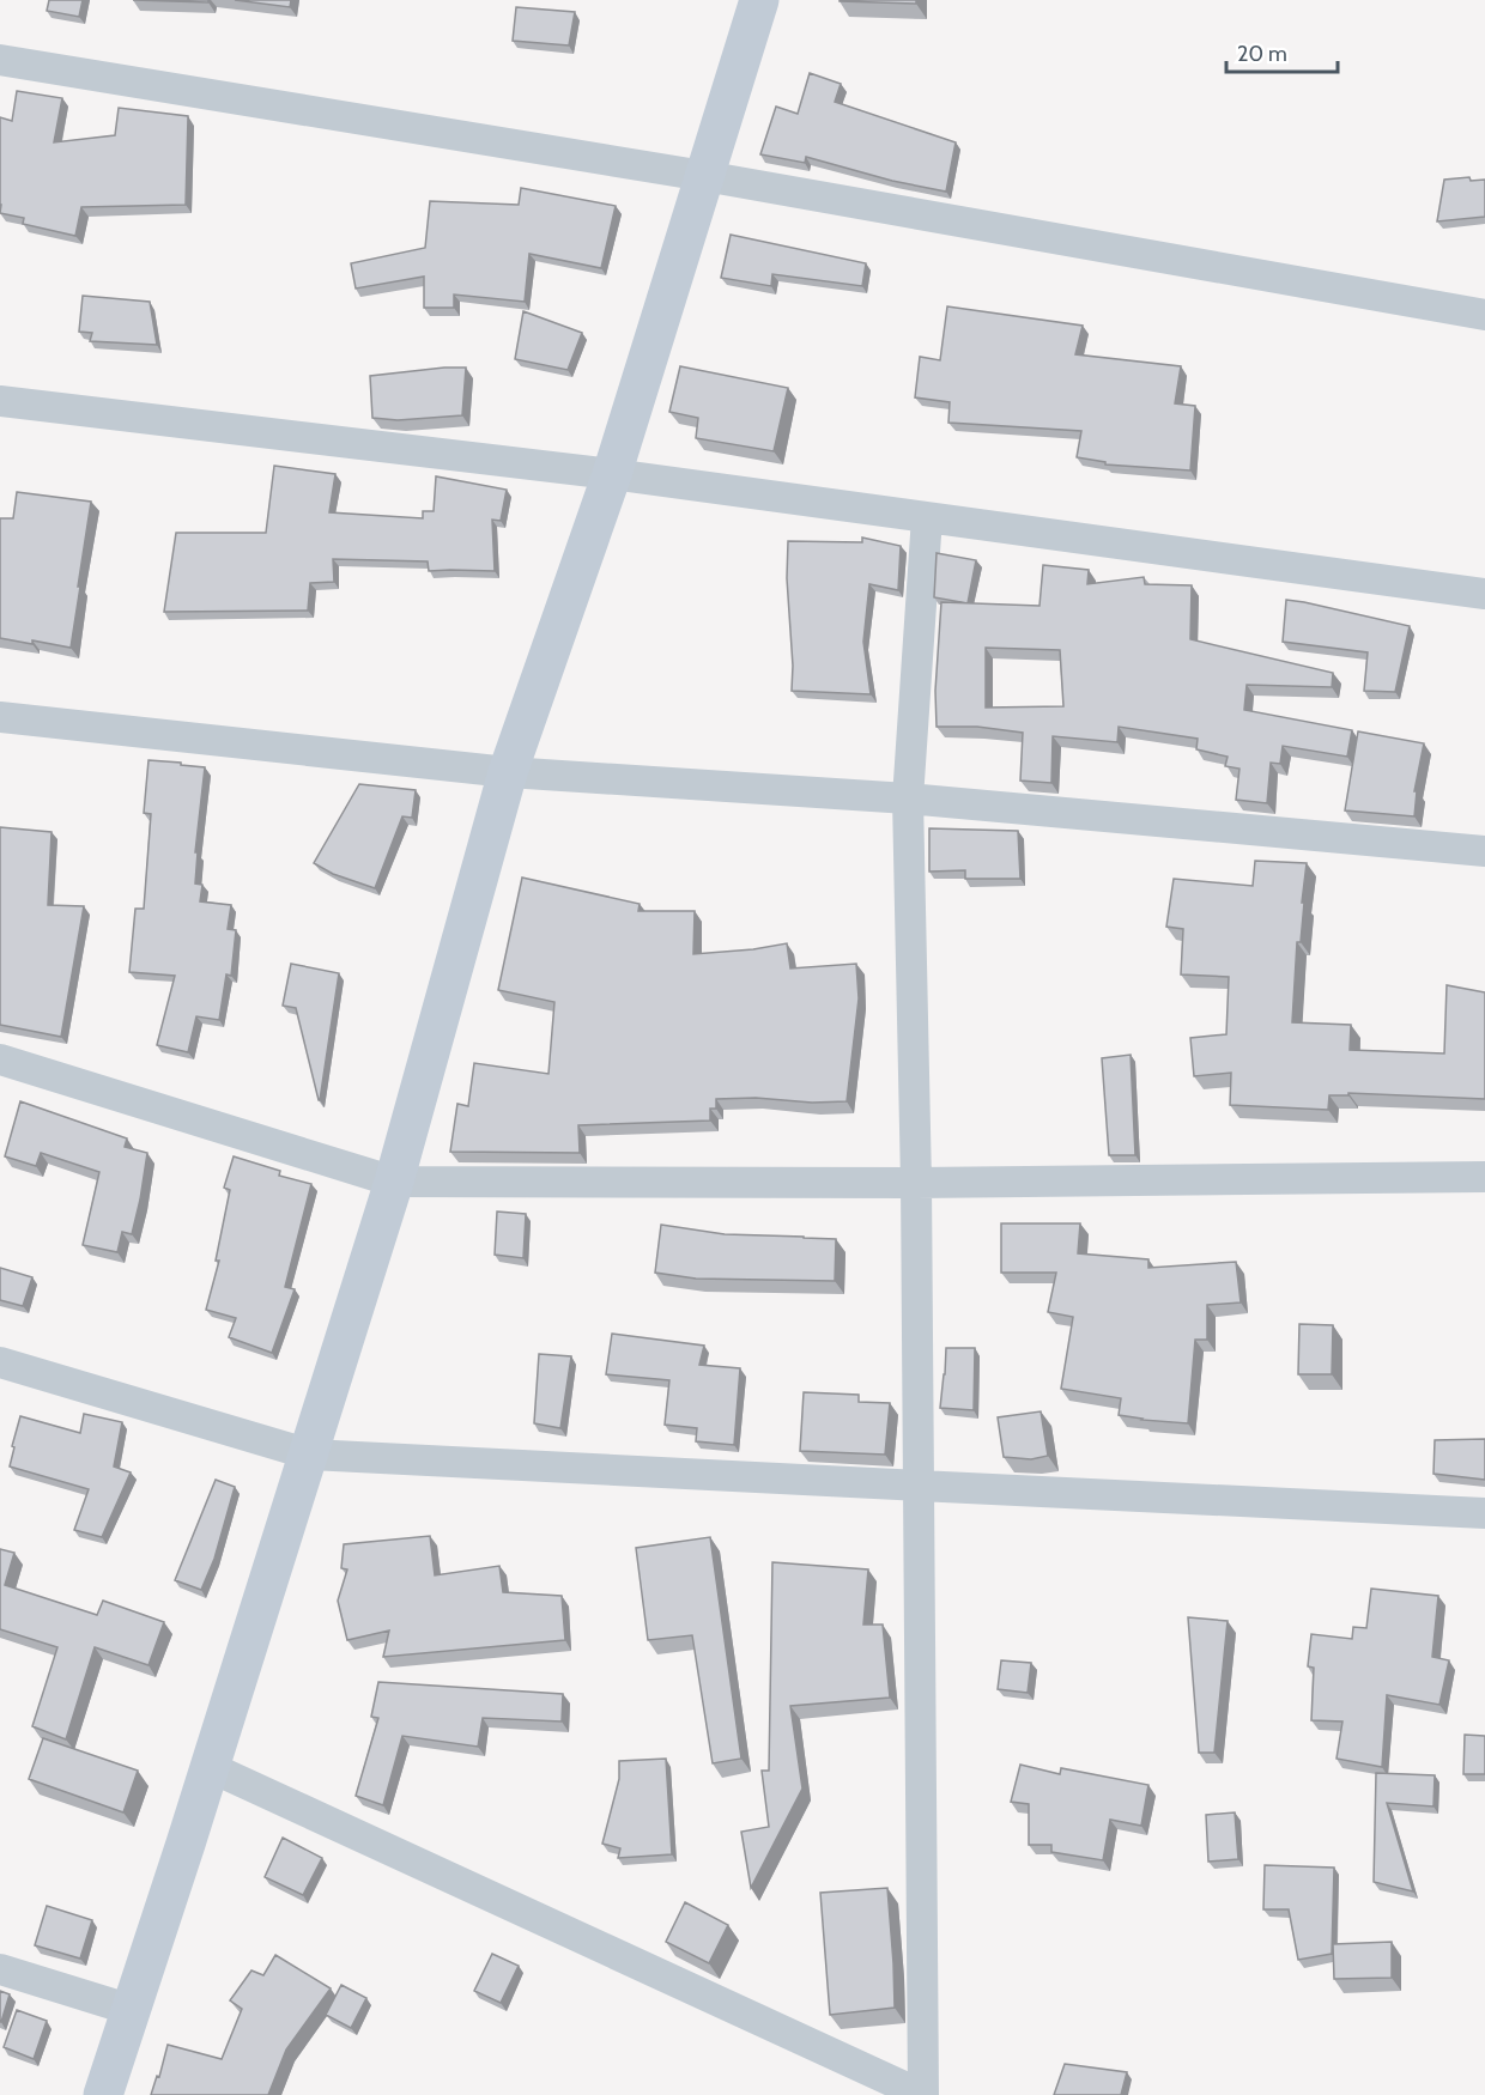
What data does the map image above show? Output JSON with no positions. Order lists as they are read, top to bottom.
{
  "scale_bar": "20 m"
}
